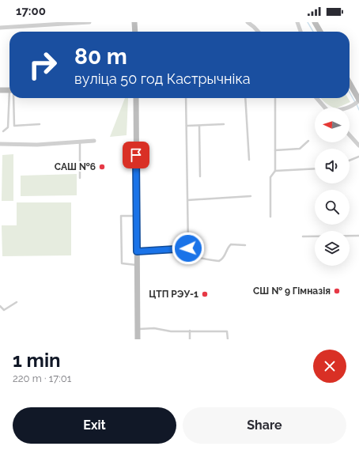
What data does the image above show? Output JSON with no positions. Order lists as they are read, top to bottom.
{
  "places": ["САШ №6", "СШ № 9 Гімназія", "ЦТП РЭУ-1"],
  "north": "left",
  "page": {
    "status": "17:00",
    "turn": ["80 m", "вуліца 50 год Кастрычніка"],
    "heading": ["1 min", "220 m · 17:01"],
    "buttons": ["Exit", "Share"]
  }
}
